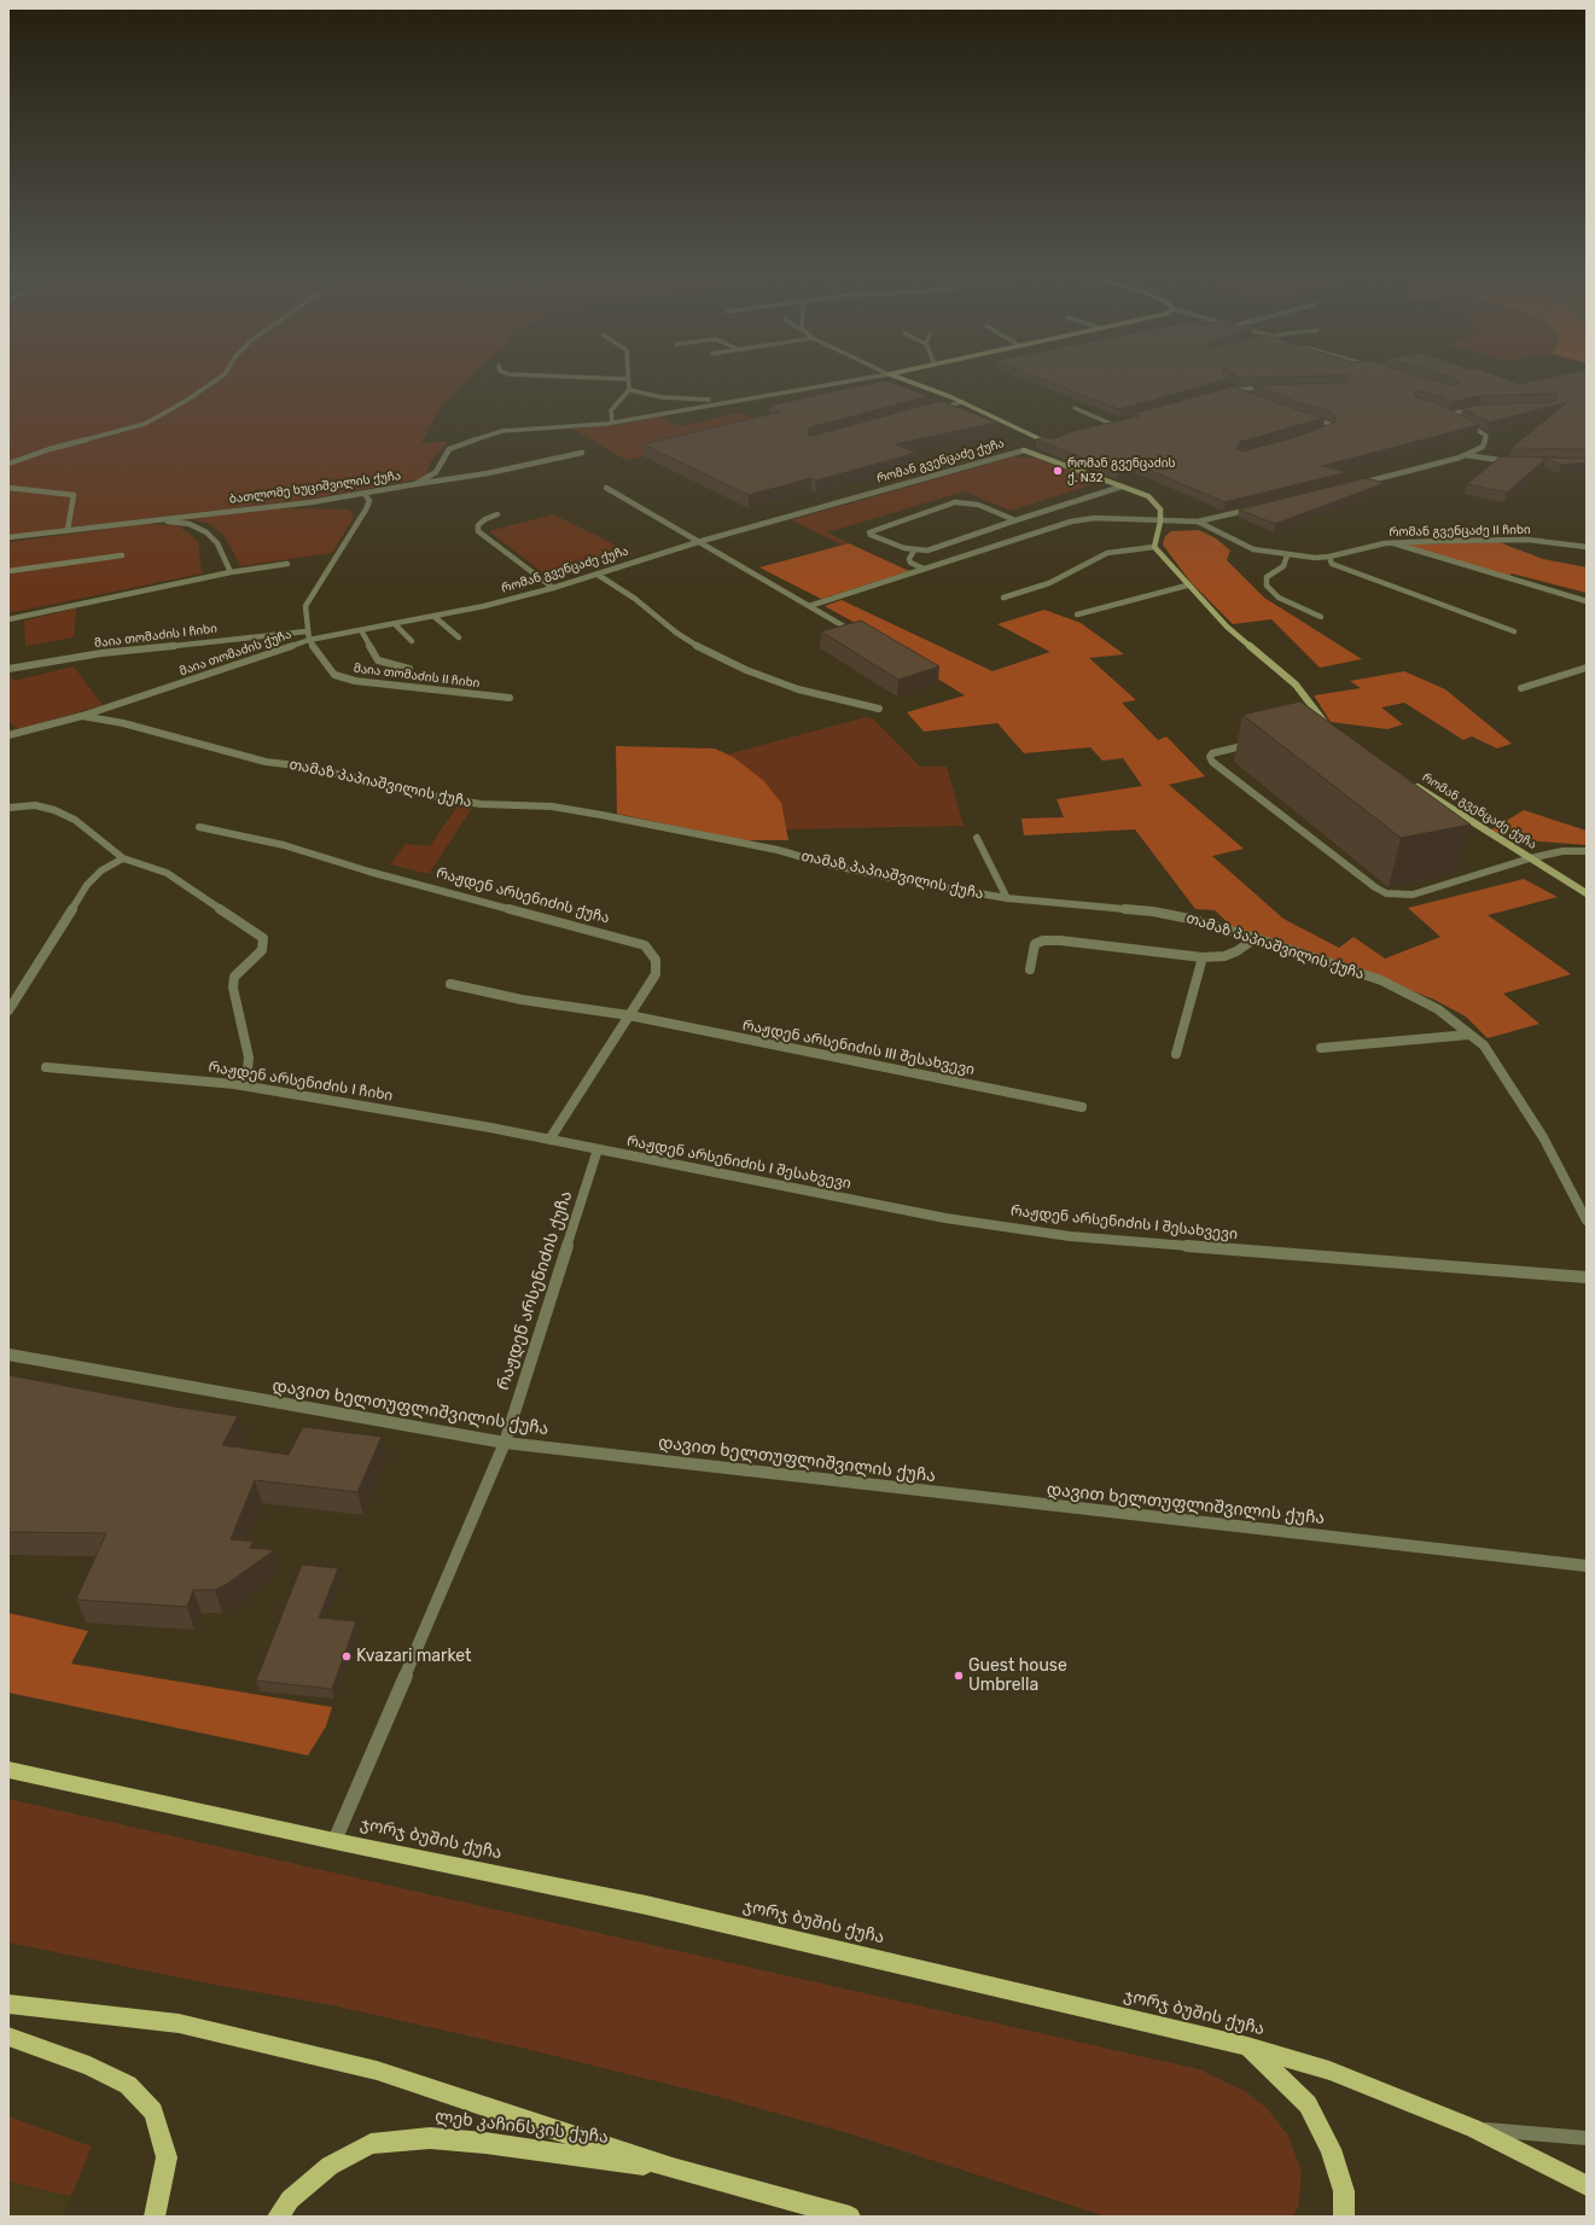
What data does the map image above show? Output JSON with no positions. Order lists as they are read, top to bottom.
{
  "streets": {
    "main road": ["ჯორჯ ბუშის ქუჩა", "ლეხ კაჩინსკის ქუჩა"],
    "street": [
      "რომან გვენცაძე ქუჩა",
      "ბათლომე ხუციშვილის ქუჩა",
      "რომან გვენცაძე II ჩიხი",
      "მაია თომაძის I ჩიხი",
      "მაია თომაძის ქუჩა",
      "მაია თომაძის II ჩიხი",
      "თამაზ პაპიაშვილის ქუჩა",
      "რაჟდენ არსენიძის ქუჩა",
      "რაჟდენ არსენიძის III შესახვევი",
      "რაჟდენ არსენიძის I ჩიხი",
      "რაჟდენ არსენიძის I შესახვევი",
      "დავით ხელთუფლიშვილის ქუჩა"
    ]
  },
  "crossings": [
    ["რომან გვენცაძე ქუჩა", "მაია თომაძის ქუჩა"],
    ["რომან გვენცაძე ქუჩა", "მაია თომაძის II ჩიხი"],
    ["ბათლომე ხუციშვილის ქუჩა", "მაია თომაძის ქუჩა"],
    ["მაია თომაძის I ჩიხი", "მაია თომაძის ქუჩა"],
    ["მაია თომაძის ქუჩა", "მაია თომაძის II ჩიხი"],
    ["მაია თომაძის ქუჩა", "თამაზ პაპიაშვილის ქუჩა"],
    ["რაჟდენ არსენიძის ქუჩა", "რაჟდენ არსენიძის III შესახვევი"],
    ["რაჟდენ არსენიძის ქუჩა", "რაჟდენ არსენიძის I ჩიხი"],
    ["რაჟდენ არსენიძის ქუჩა", "რაჟდენ არსენიძის I შესახვევი"],
    ["რაჟდენ არსენიძის ქუჩა", "დავით ხელთუფლიშვილის ქუჩა"],
    ["რაჟდენ არსენიძის ქუჩა", "ჯორჯ ბუშის ქუჩა"],
    ["რაჟდენ არსენიძის I ჩიხი", "რაჟდენ არსენიძის I შესახვევი"]
  ],
  "places": ["რომან გვენცაძის ქ. N32", "Kvazari market", "Guest house Umbrella"]
}
